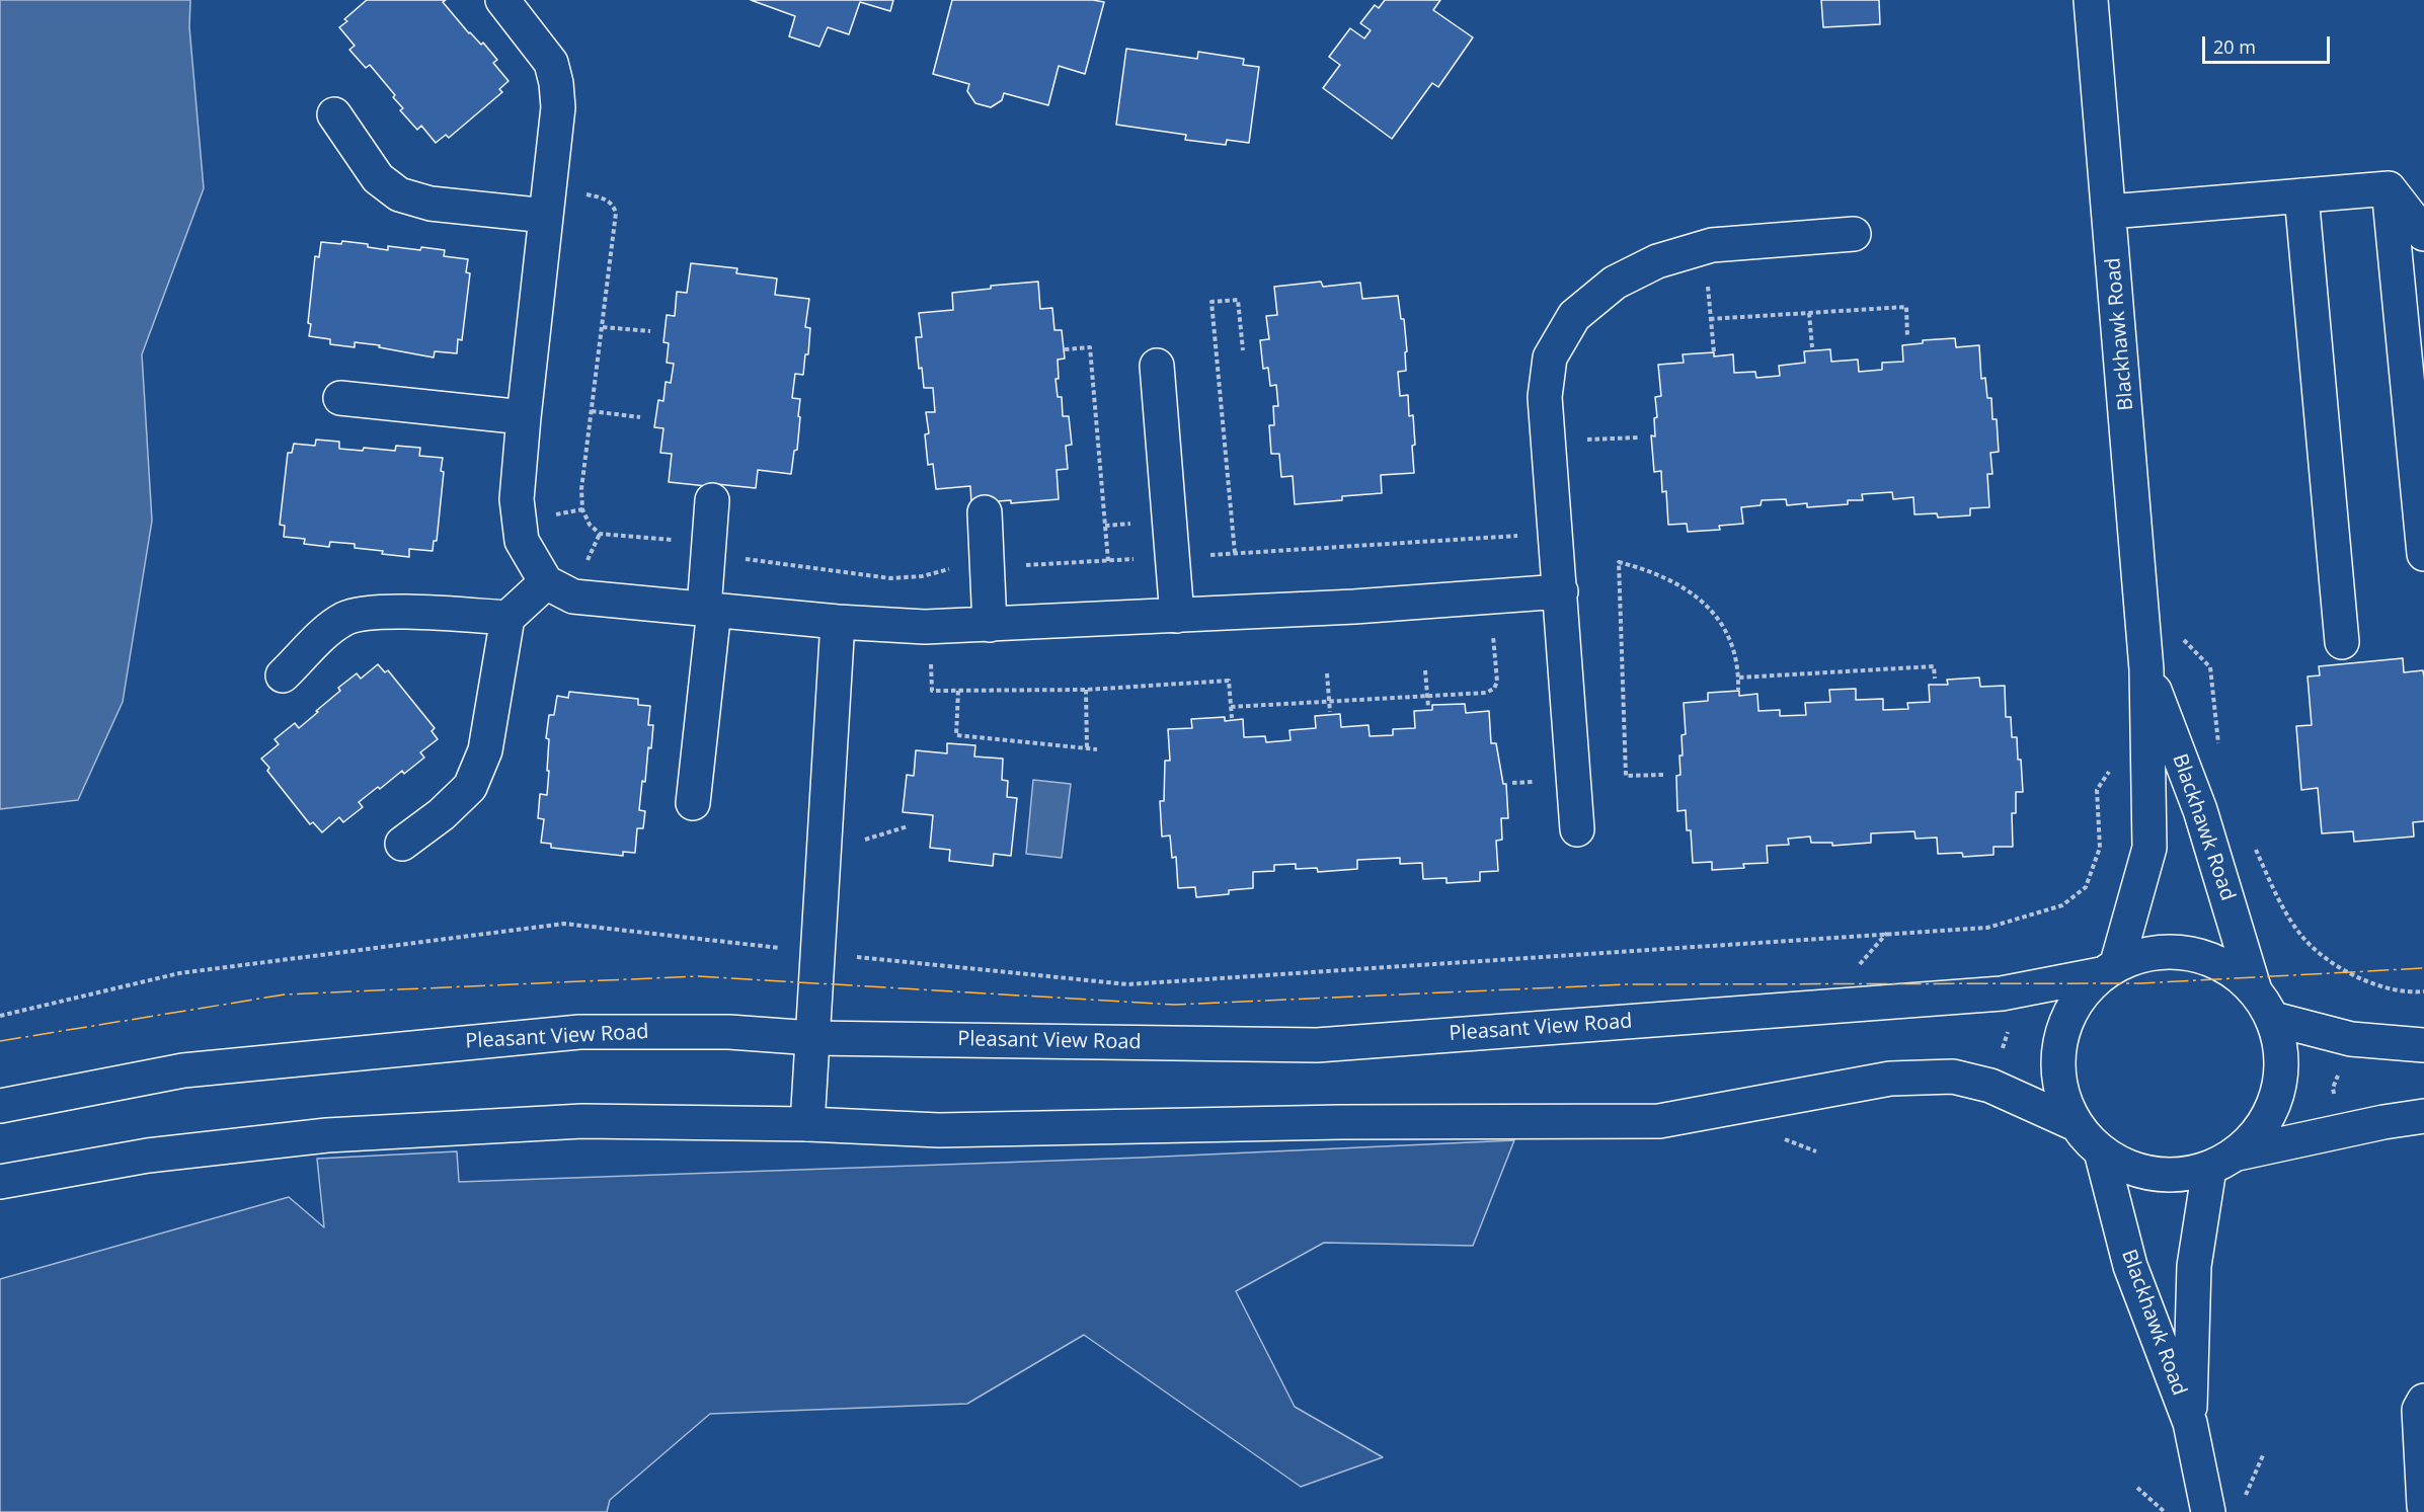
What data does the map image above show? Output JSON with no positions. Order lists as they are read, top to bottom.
{
  "streets": {
    "main road": ["Blackhawk Road", "Pleasant View Road"]
  },
  "crossings": [
    ["Blackhawk Road", "Pleasant View Road"]
  ],
  "scale_bar": "20 m"
}
